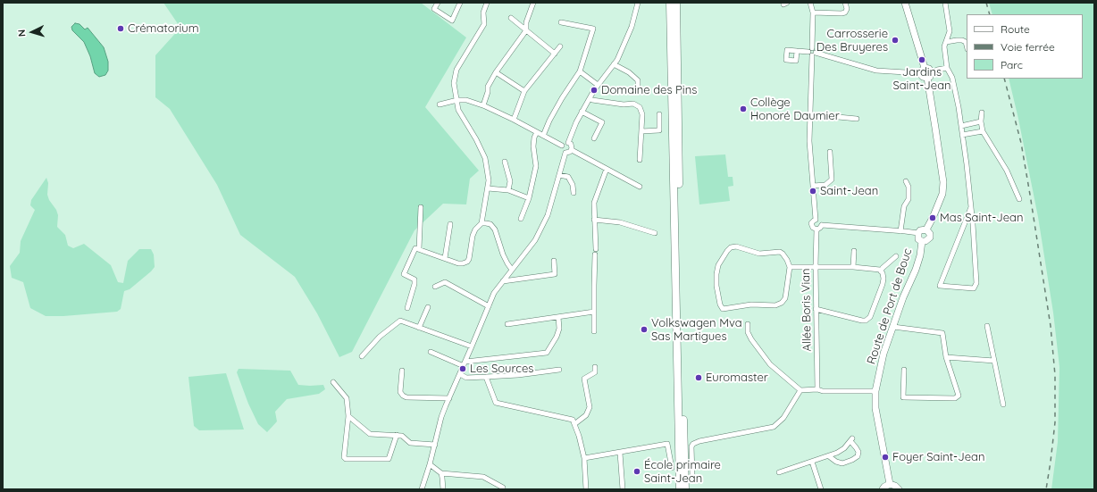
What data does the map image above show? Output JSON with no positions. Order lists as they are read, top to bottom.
{
  "streets": {
    "main road": ["Route de Port de Bouc"],
    "street": ["Allée Boris Vian"]
  },
  "places": [
    "Crématorium",
    "Carrosserie Des Bruyeres",
    "Jardins Saint-Jean",
    "Domaine des Pins",
    "Collège Honoré Daumier",
    "Saint-Jean",
    "Mas Saint-Jean",
    "Volkswagen Mva Sas Martigues",
    "Les Sources",
    "Euromaster",
    "Foyer Saint-Jean",
    "École primaire Saint-Jean"
  ],
  "legend": ["Route", "Voie ferrée", "Parc"],
  "north": "left"
}
